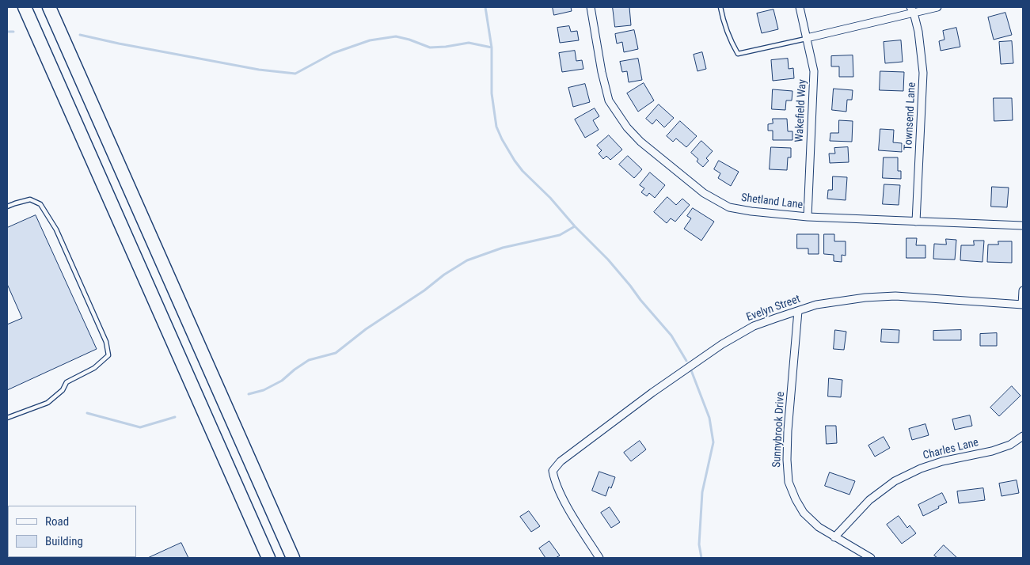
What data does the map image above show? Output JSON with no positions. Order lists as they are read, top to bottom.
{
  "streets": {
    "street": [
      "Wakefield Way",
      "Townsend Lane",
      "Shetland Lane",
      "Evelyn Street",
      "Sunnybrook Drive",
      "Charles Lane"
    ]
  },
  "crossings": [
    ["Wakefield Way", "Shetland Lane"],
    ["Townsend Lane", "Shetland Lane"],
    ["Evelyn Street", "Sunnybrook Drive"],
    ["Sunnybrook Drive", "Charles Lane"]
  ],
  "legend": ["Road", "Building"]
}
